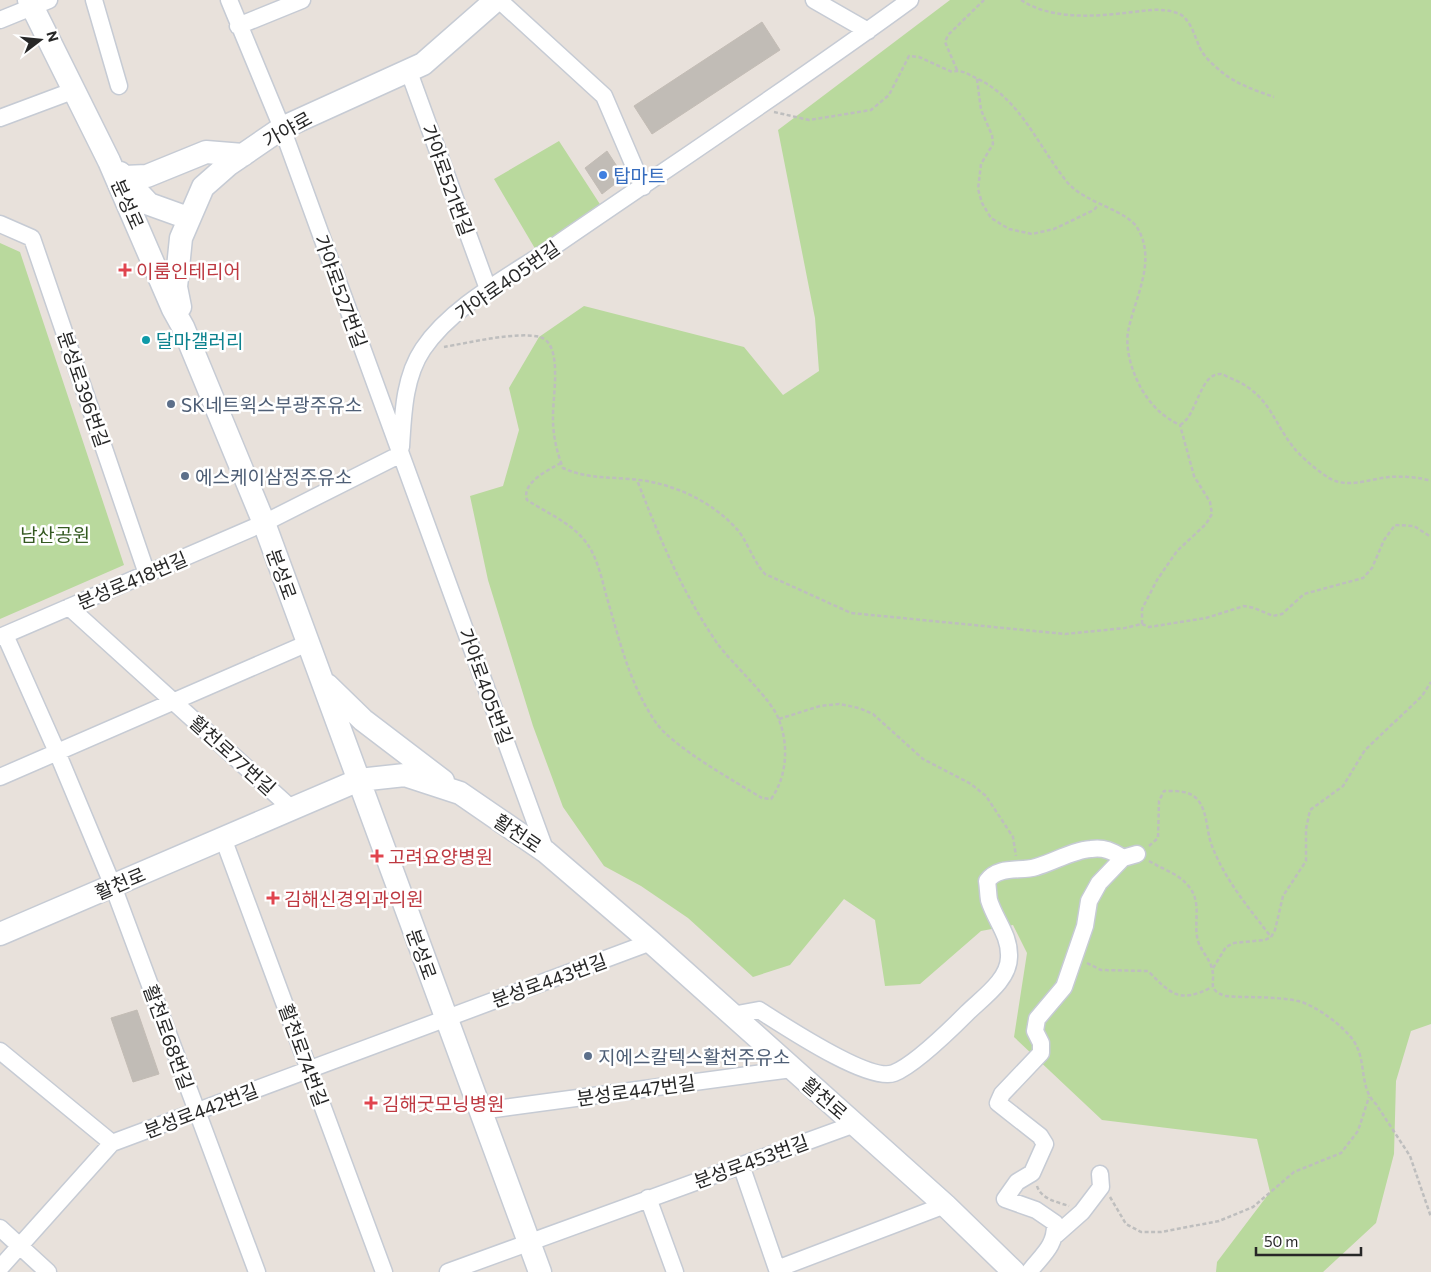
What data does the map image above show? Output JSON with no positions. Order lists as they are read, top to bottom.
{
  "streets": {
    "main road": ["가야로", "분성로", "활천로"],
    "street": [
      "가야로521번길",
      "가야로405번길",
      "가야로527번길",
      "분성로396번길",
      "분성로418번길",
      "활천로77번길",
      "분성로443번길",
      "활천로68번길",
      "활천로74번길",
      "분성로447번길",
      "분성로442번길",
      "분성로453번길"
    ]
  },
  "crossings": [
    ["가야로", "가야로521번길"],
    ["가야로", "분성로"],
    ["가야로", "가야로527번길"],
    ["가야로521번길", "가야로405번길"],
    ["분성로", "가야로405번길"],
    ["분성로", "가야로527번길"],
    ["분성로", "분성로418번길"],
    ["분성로", "활천로77번길"],
    ["분성로", "활천로"],
    ["분성로", "분성로443번길"],
    ["분성로", "분성로447번길"],
    ["분성로", "분성로442번길"],
    ["분성로", "분성로453번길"],
    ["가야로405번길", "가야로527번길"],
    ["가야로405번길", "활천로"],
    ["분성로396번길", "분성로418번길"],
    ["분성로418번길", "활천로77번길"],
    ["분성로418번길", "활천로68번길"],
    ["활천로77번길", "활천로"],
    ["활천로", "분성로443번길"],
    ["활천로", "활천로68번길"],
    ["활천로", "활천로74번길"],
    ["활천로", "분성로447번길"],
    ["활천로", "분성로453번길"],
    ["분성로443번길", "분성로442번길"],
    ["활천로68번길", "분성로442번길"],
    ["활천로74번길", "분성로442번길"]
  ],
  "parks": ["남산공원"],
  "places": {
    "other": [
      "탑마트",
      "달마갤러리",
      "SK네트윅스부광주유소",
      "에스케이삼정주유소",
      "지에스칼텍스활천주유소"
    ],
    "health": [
      "이룸인테리어",
      "고려요양병원",
      "김해신경외과의원",
      "김해굿모닝병원"
    ]
  },
  "scale_bar": "50 m",
  "north": "right"
}
